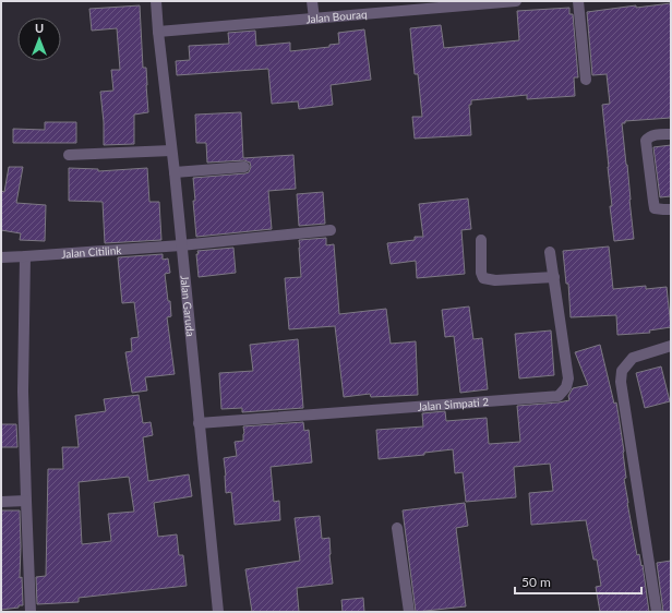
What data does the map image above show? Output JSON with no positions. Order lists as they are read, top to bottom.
{
  "streets": {
    "street": [
      "Jalan Bouraq",
      "Jalan Citilink",
      "Jalan Garuda",
      "Jalan Simpati 2"
    ]
  },
  "crossings": [
    ["Jalan Bouraq", "Jalan Garuda"],
    ["Jalan Citilink", "Jalan Garuda"],
    ["Jalan Garuda", "Jalan Simpati 2"]
  ],
  "scale_bar": "50 m",
  "north": "top"
}
